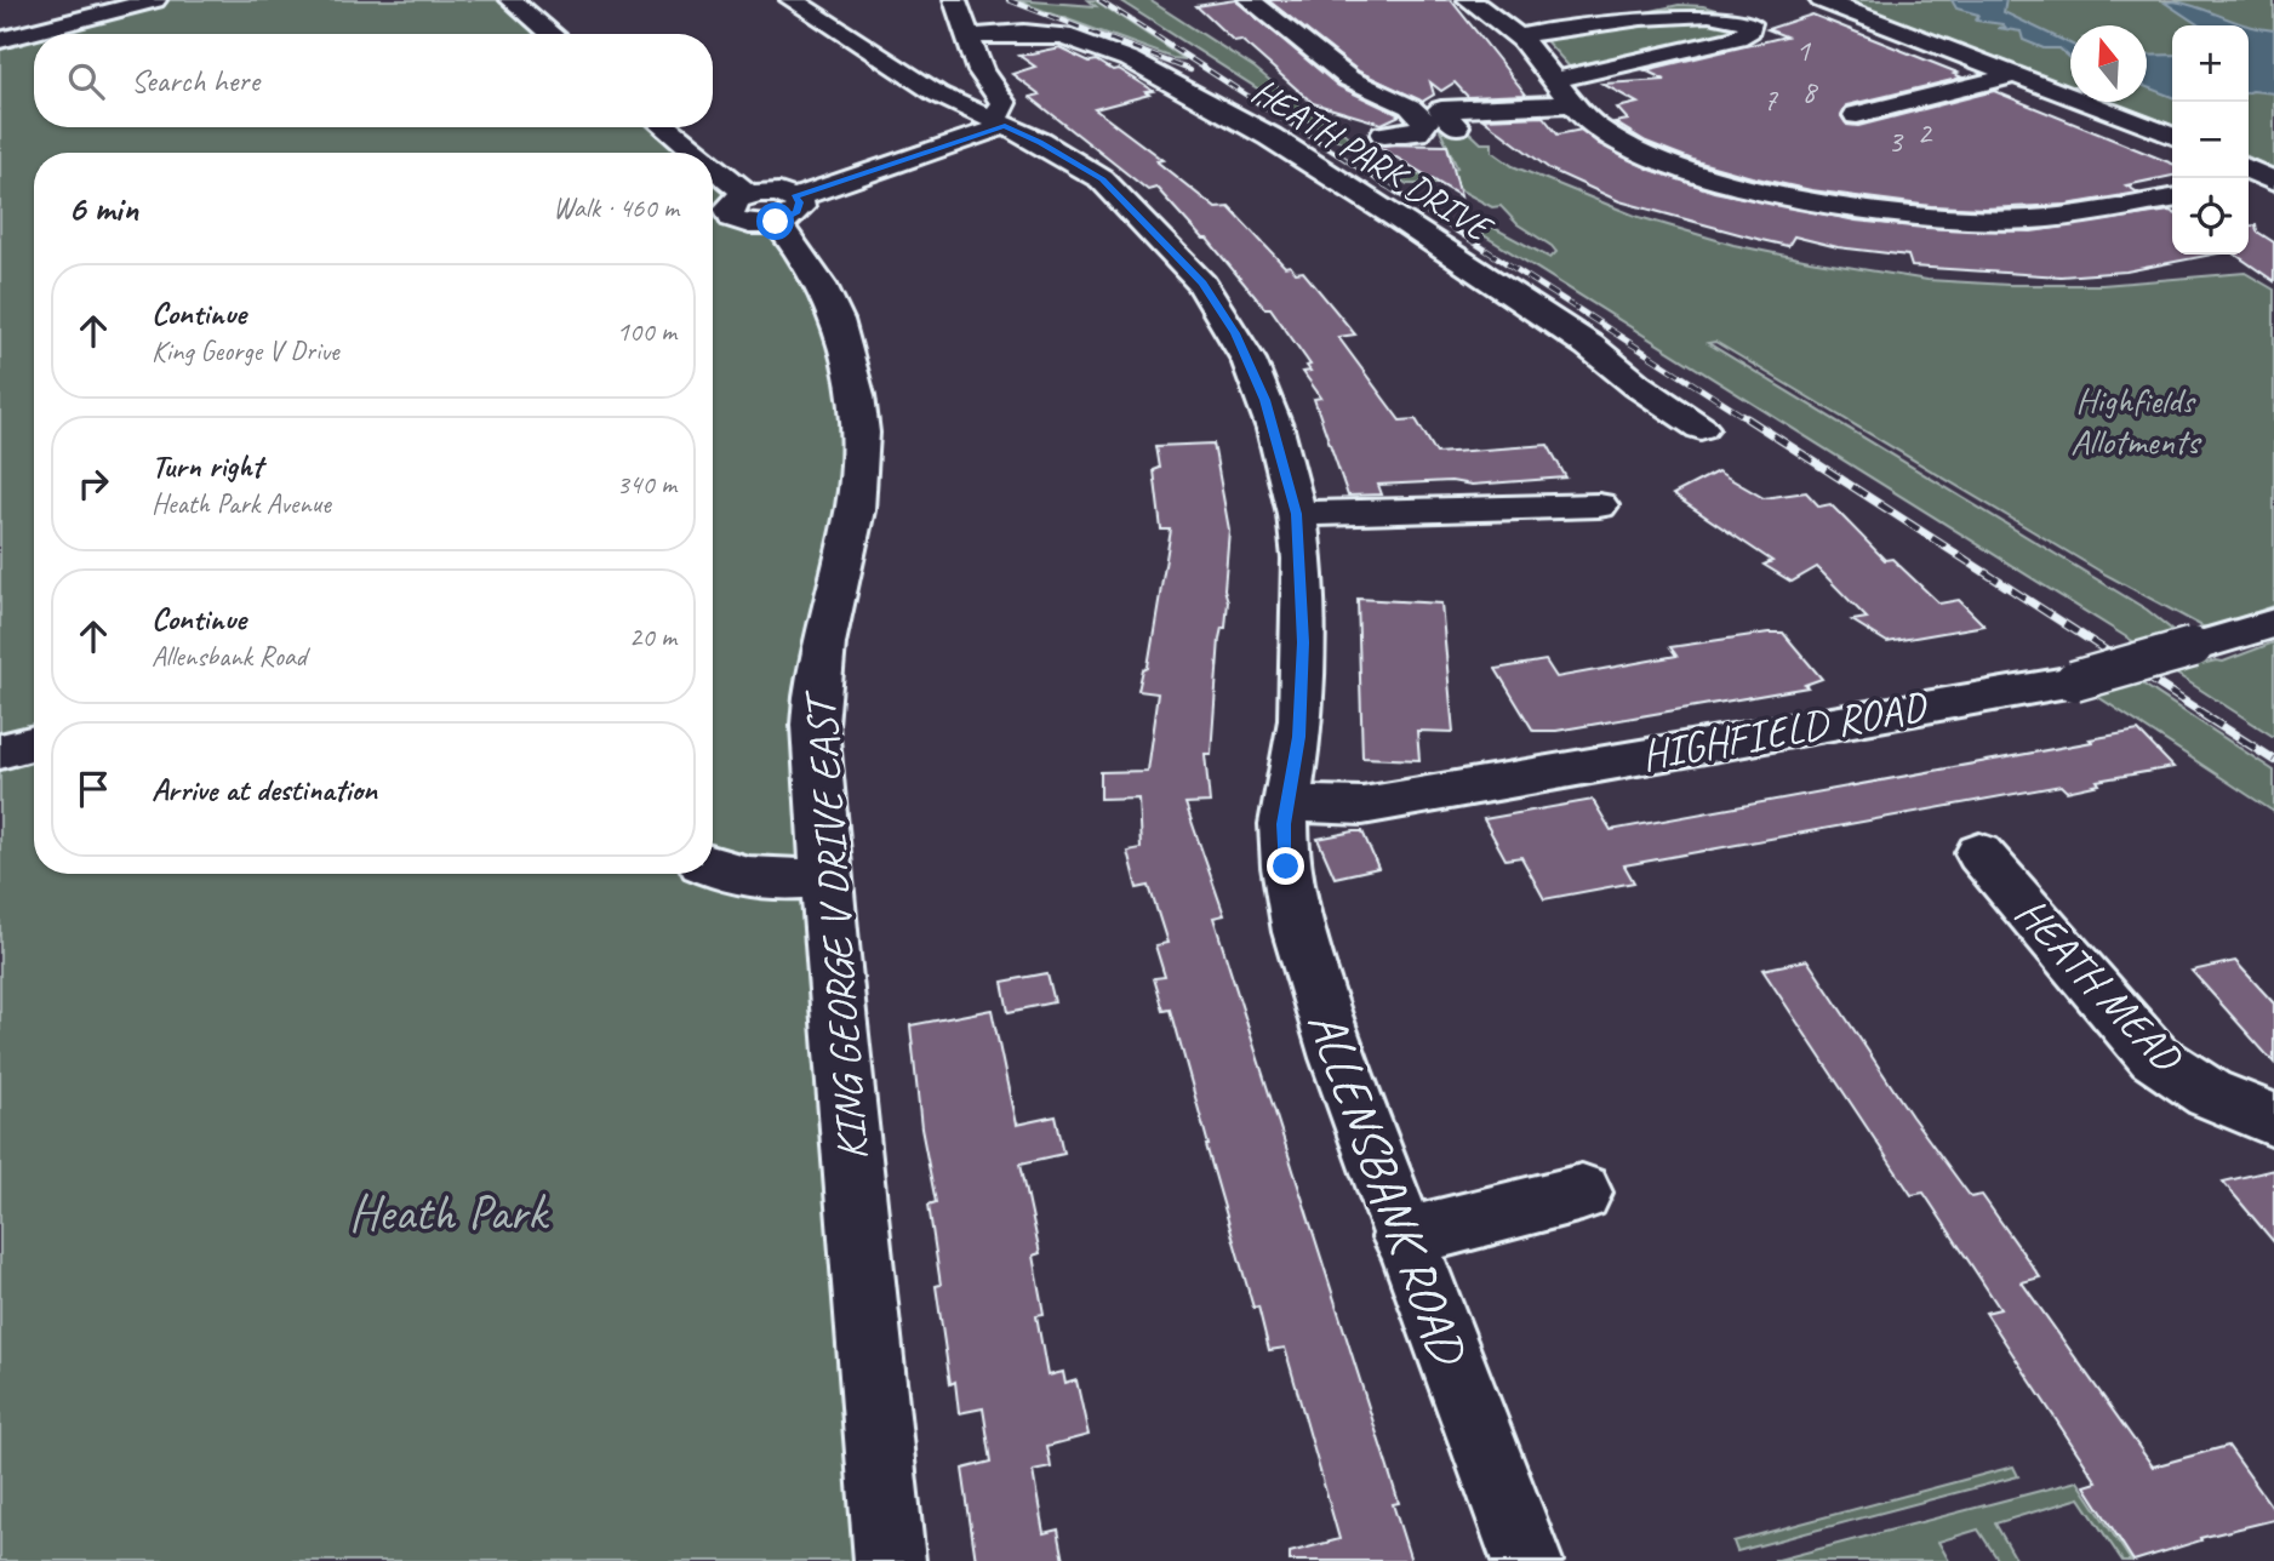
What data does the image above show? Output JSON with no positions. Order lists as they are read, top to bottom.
{
  "streets": {
    "street": [
      "HEATH PARK DRIVE",
      "HIGHFIELD ROAD",
      "KING GEORGE V DRIVE EAST",
      "HEATH MEAD",
      "ALLENSBANK ROAD"
    ]
  },
  "crossings": [
    ["HIGHFIELD ROAD", "ALLENSBANK ROAD"]
  ],
  "parks": ["Highfields Allotments", "Heath Park"],
  "house_numbers": [
    "1",
    "8",
    "7",
    "2",
    "3"
  ],
  "north": "top",
  "page": {
    "map_buttons": ["+", "−"],
    "search": "Search here",
    "heading": ["6 min", "Walk · 460 m"],
    "list": [
      ["Continue", "King George V Drive", "100 m"],
      ["Turn right", "Heath Park Avenue", "340 m"],
      ["Continue", "Allensbank Road", "20 m"],
      "Arrive at destination"
    ]
  }
}
